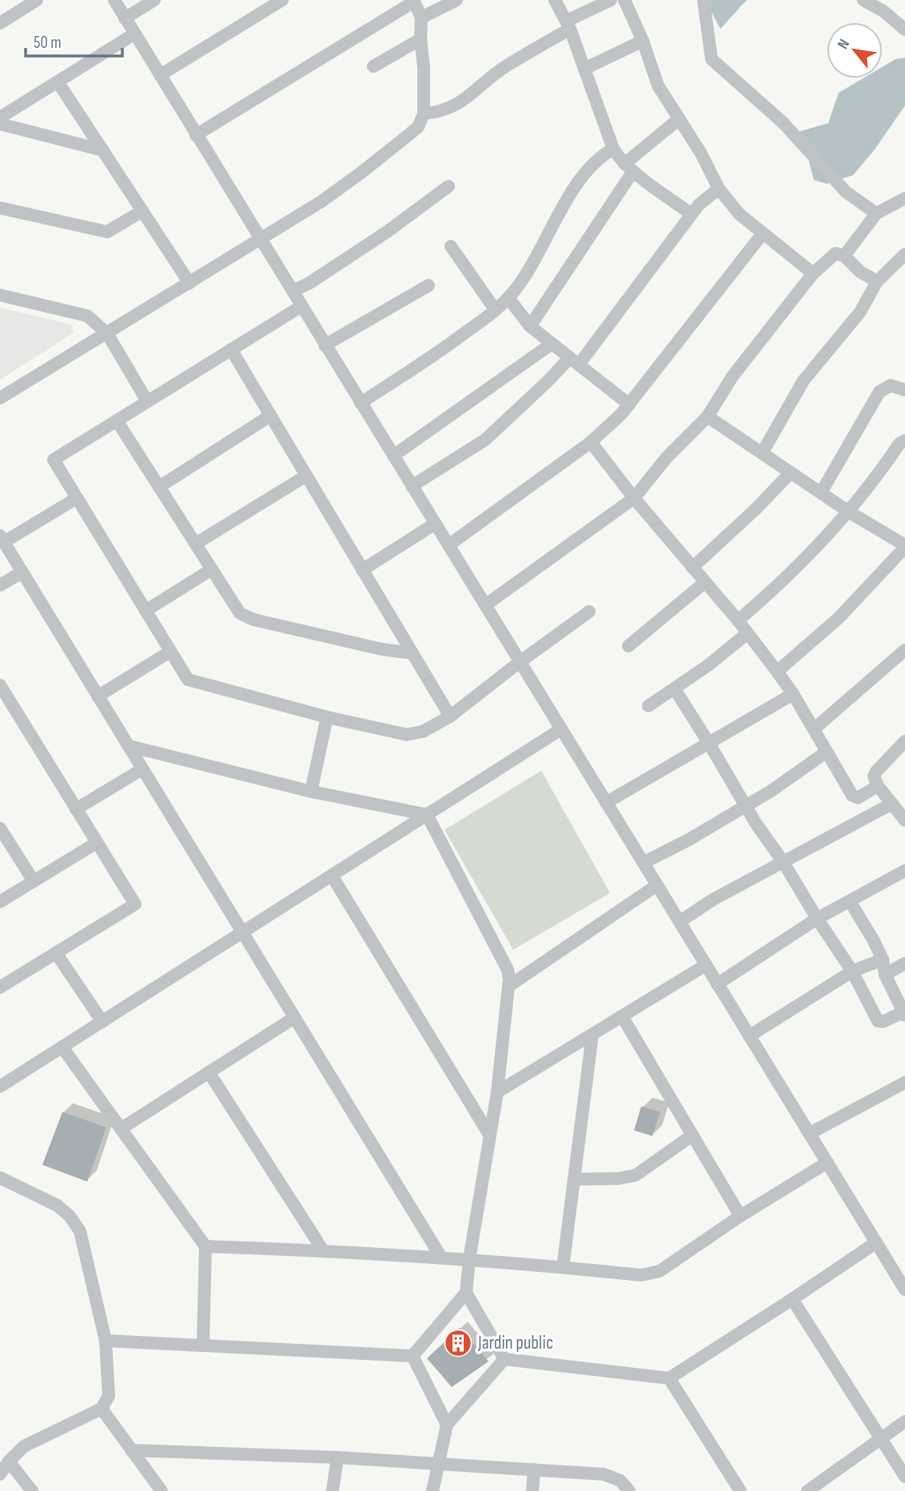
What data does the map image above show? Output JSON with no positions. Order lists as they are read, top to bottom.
{
  "places": {
    "building": ["Jardin public"]
  },
  "scale_bar": "50 m",
  "north": "top left"
}
